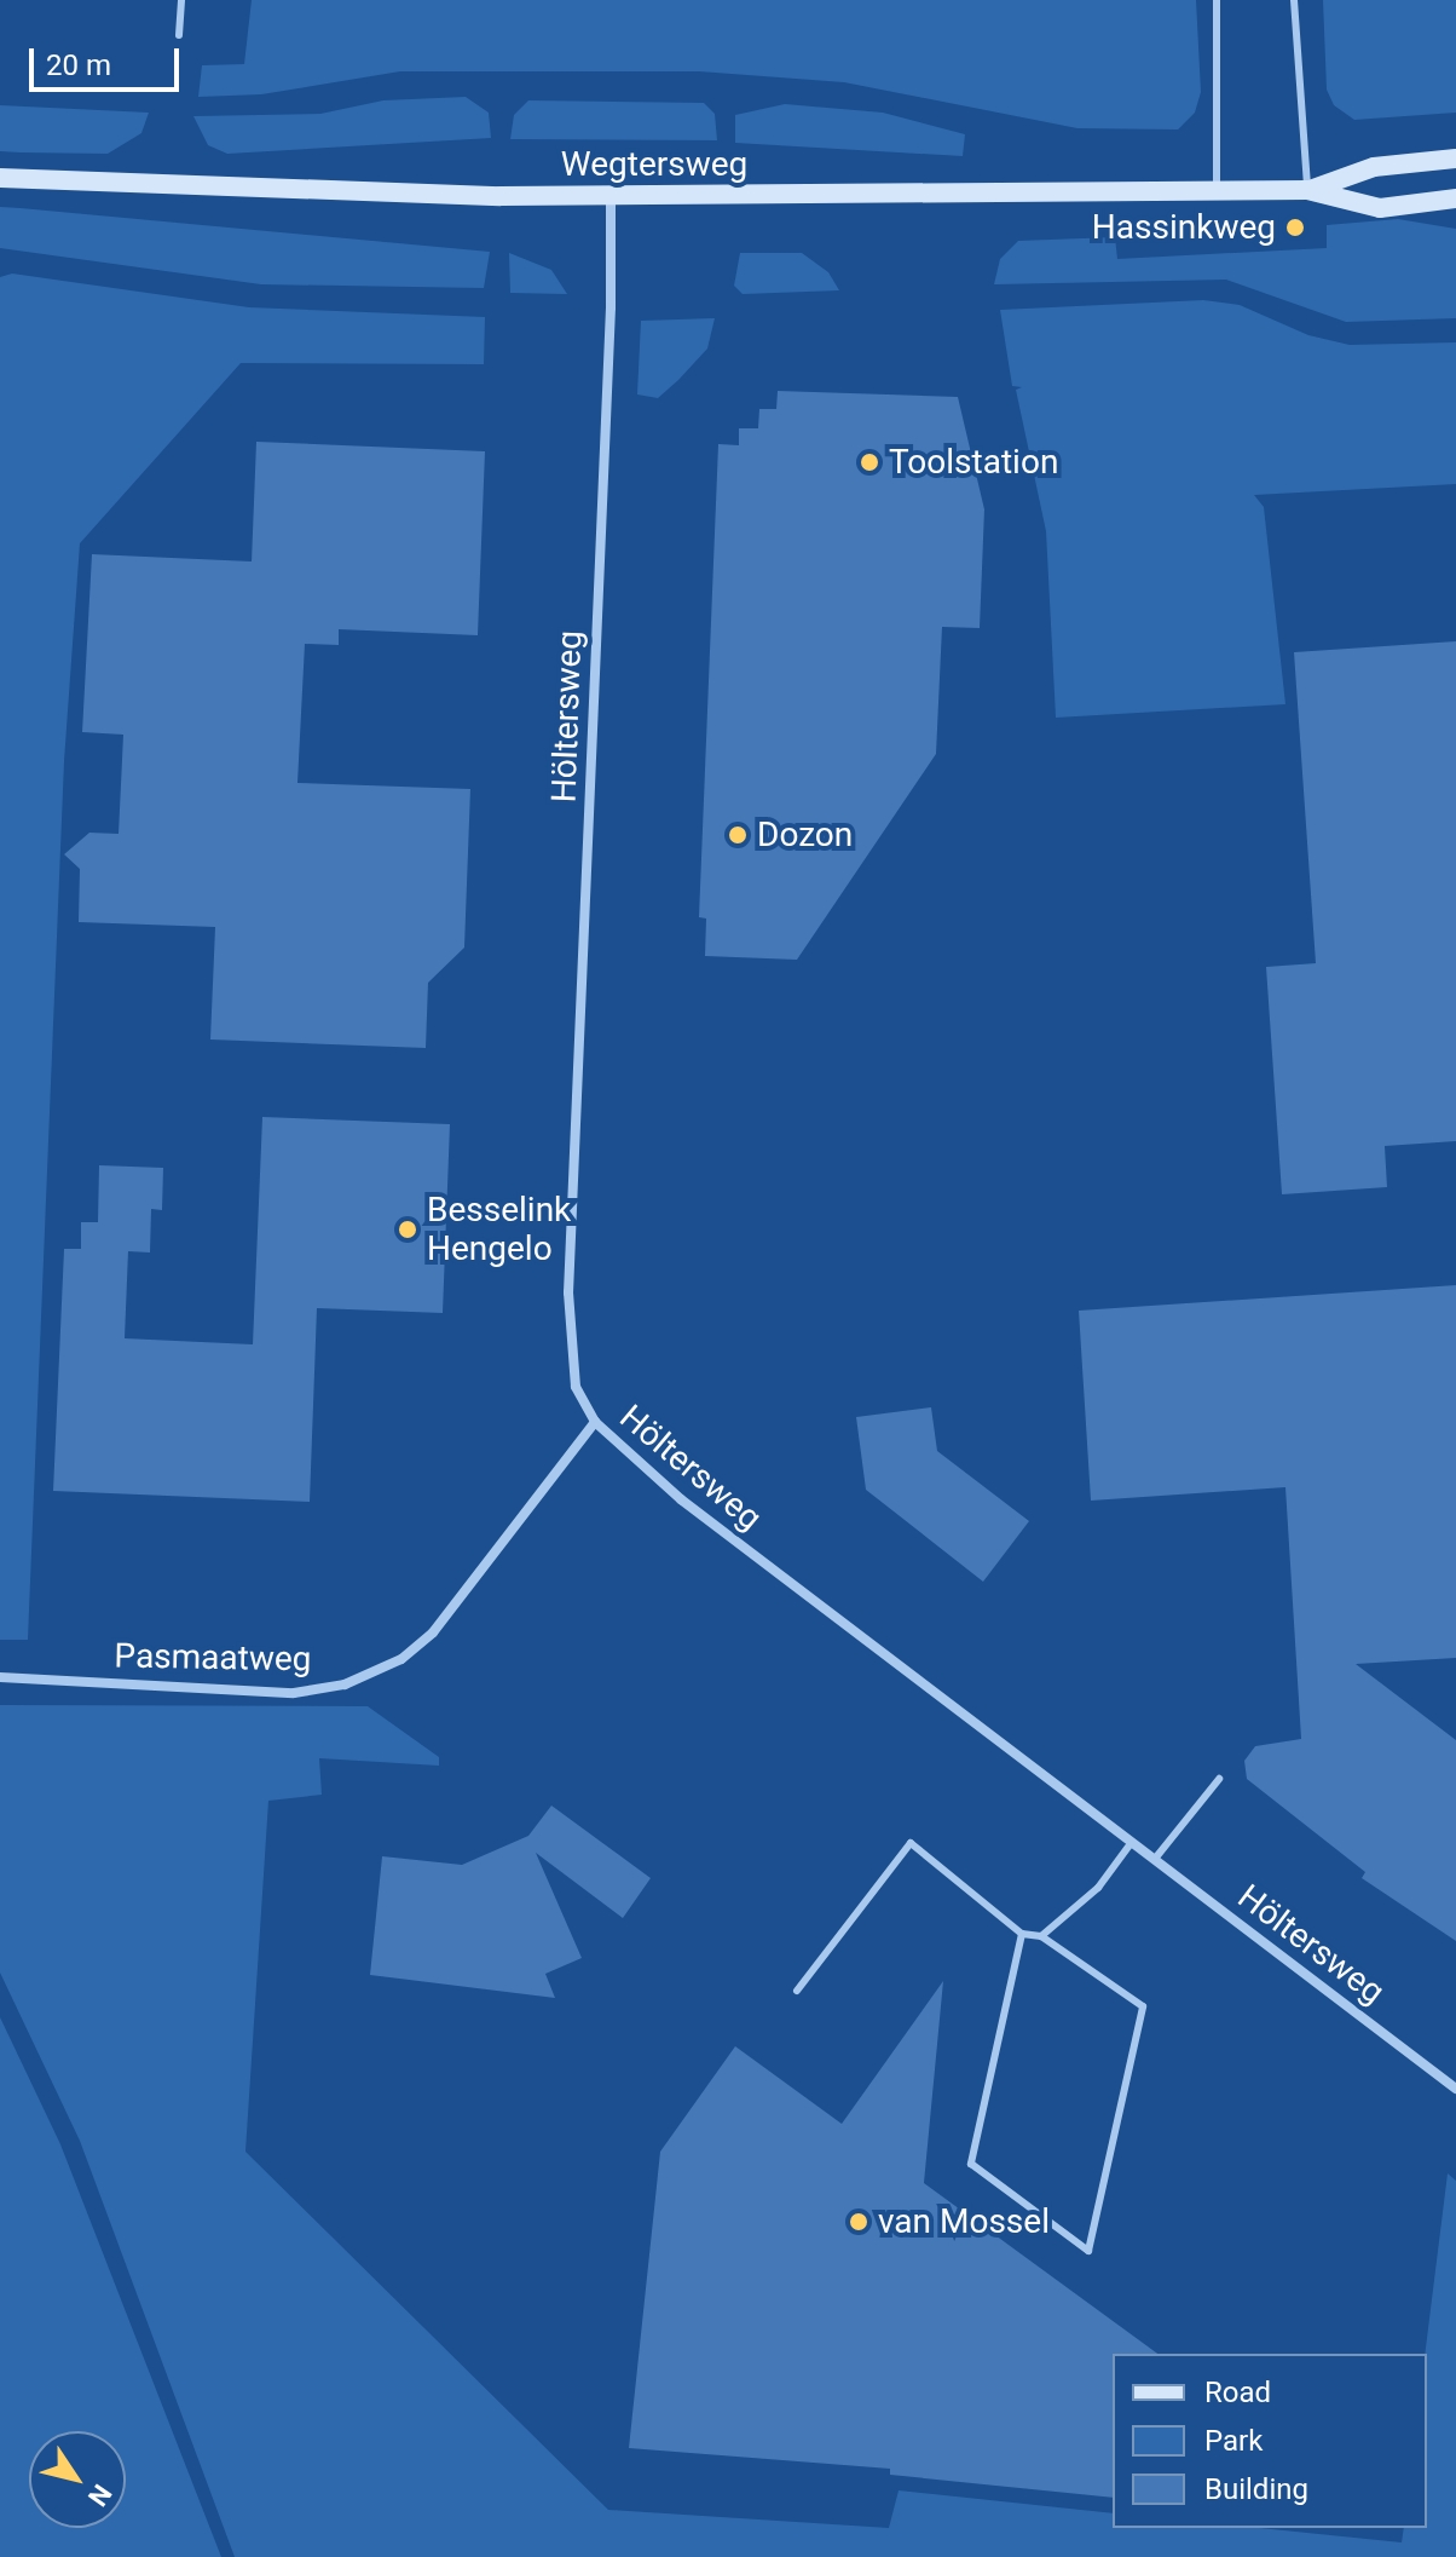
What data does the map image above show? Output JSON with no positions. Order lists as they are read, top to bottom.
{
  "streets": {
    "street": ["Wegtersweg", "Höltersweg", "Pasmaatweg"]
  },
  "crossings": [
    ["Wegtersweg", "Höltersweg"],
    ["Höltersweg", "Pasmaatweg"]
  ],
  "places": [
    "Hassinkweg",
    "Toolstation",
    "Dozon",
    "Besselink Hengelo",
    "van Mossel"
  ],
  "legend": ["Road", "Park", "Building"],
  "scale_bar": "20 m",
  "north": "bottom right"
}
